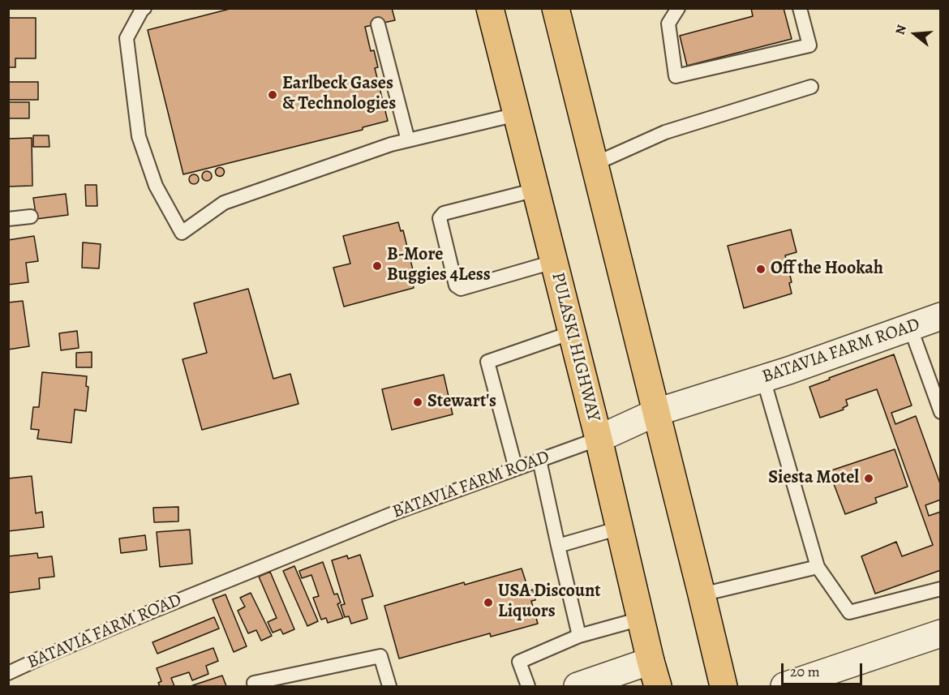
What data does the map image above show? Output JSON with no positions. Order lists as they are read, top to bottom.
{
  "streets": {
    "highway": ["PULASKI HIGHWAY"],
    "street": ["BATAVIA FARM ROAD"]
  },
  "crossings": [
    ["PULASKI HIGHWAY", "BATAVIA FARM ROAD"]
  ],
  "places": [
    "Earlbeck Gases & Technologies",
    "B-More Buggies 4Less",
    "Off the Hookah",
    "Stewart's",
    "Siesta Motel",
    "USA Discount Liquors"
  ],
  "scale_bar": "20 m",
  "north": "left"
}
